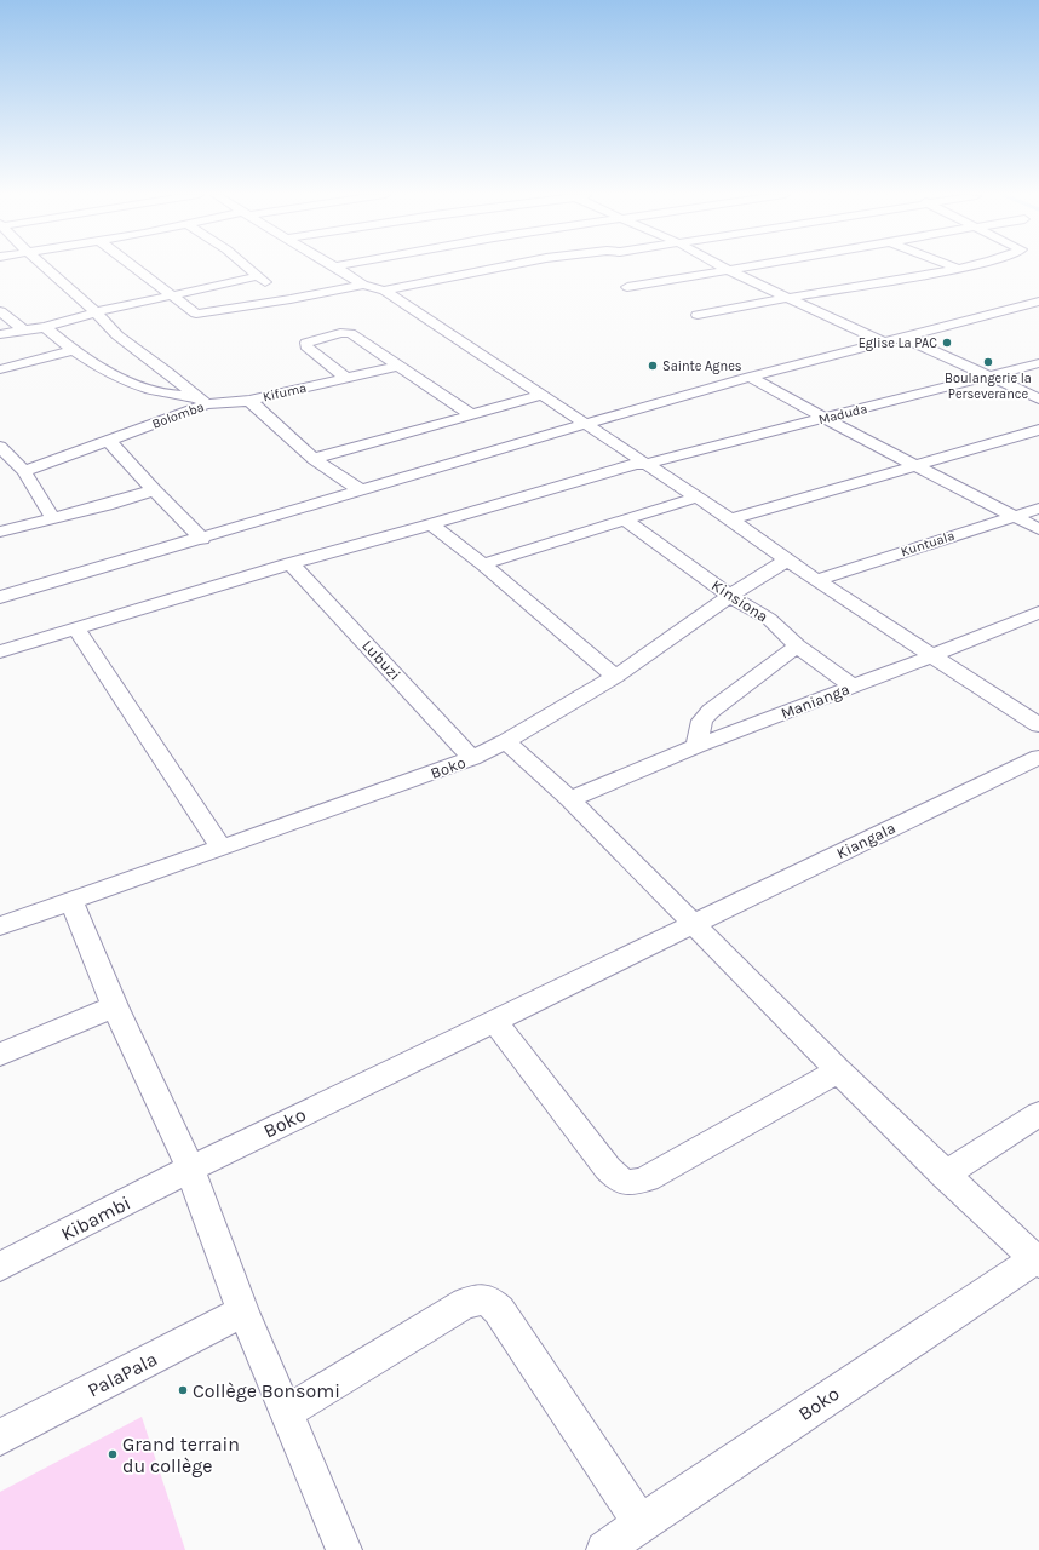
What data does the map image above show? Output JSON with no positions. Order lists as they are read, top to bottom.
{
  "streets": {
    "street": [
      "Kifuma",
      "Maduda",
      "Bolomba",
      "Kuntuala",
      "Kinsiona",
      "Lubuzi",
      "Manianga",
      "Boko",
      "Kiangala",
      "Kibambi",
      "PalaPala"
    ]
  },
  "crossings": [
    ["Kifuma", "Bolomba"],
    ["Maduda", "Lubuzi"],
    ["Kinsiona", "Manianga"],
    ["Kinsiona", "Boko"],
    ["Lubuzi", "Boko"],
    ["Boko", "Kiangala"],
    ["Boko", "Kibambi"]
  ],
  "places": [
    "Eglise La PAC",
    "Boulangerie la Perseverance",
    "Sainte Agnes",
    "Collège Bonsomi",
    "Grand terrain du collège"
  ]
}
